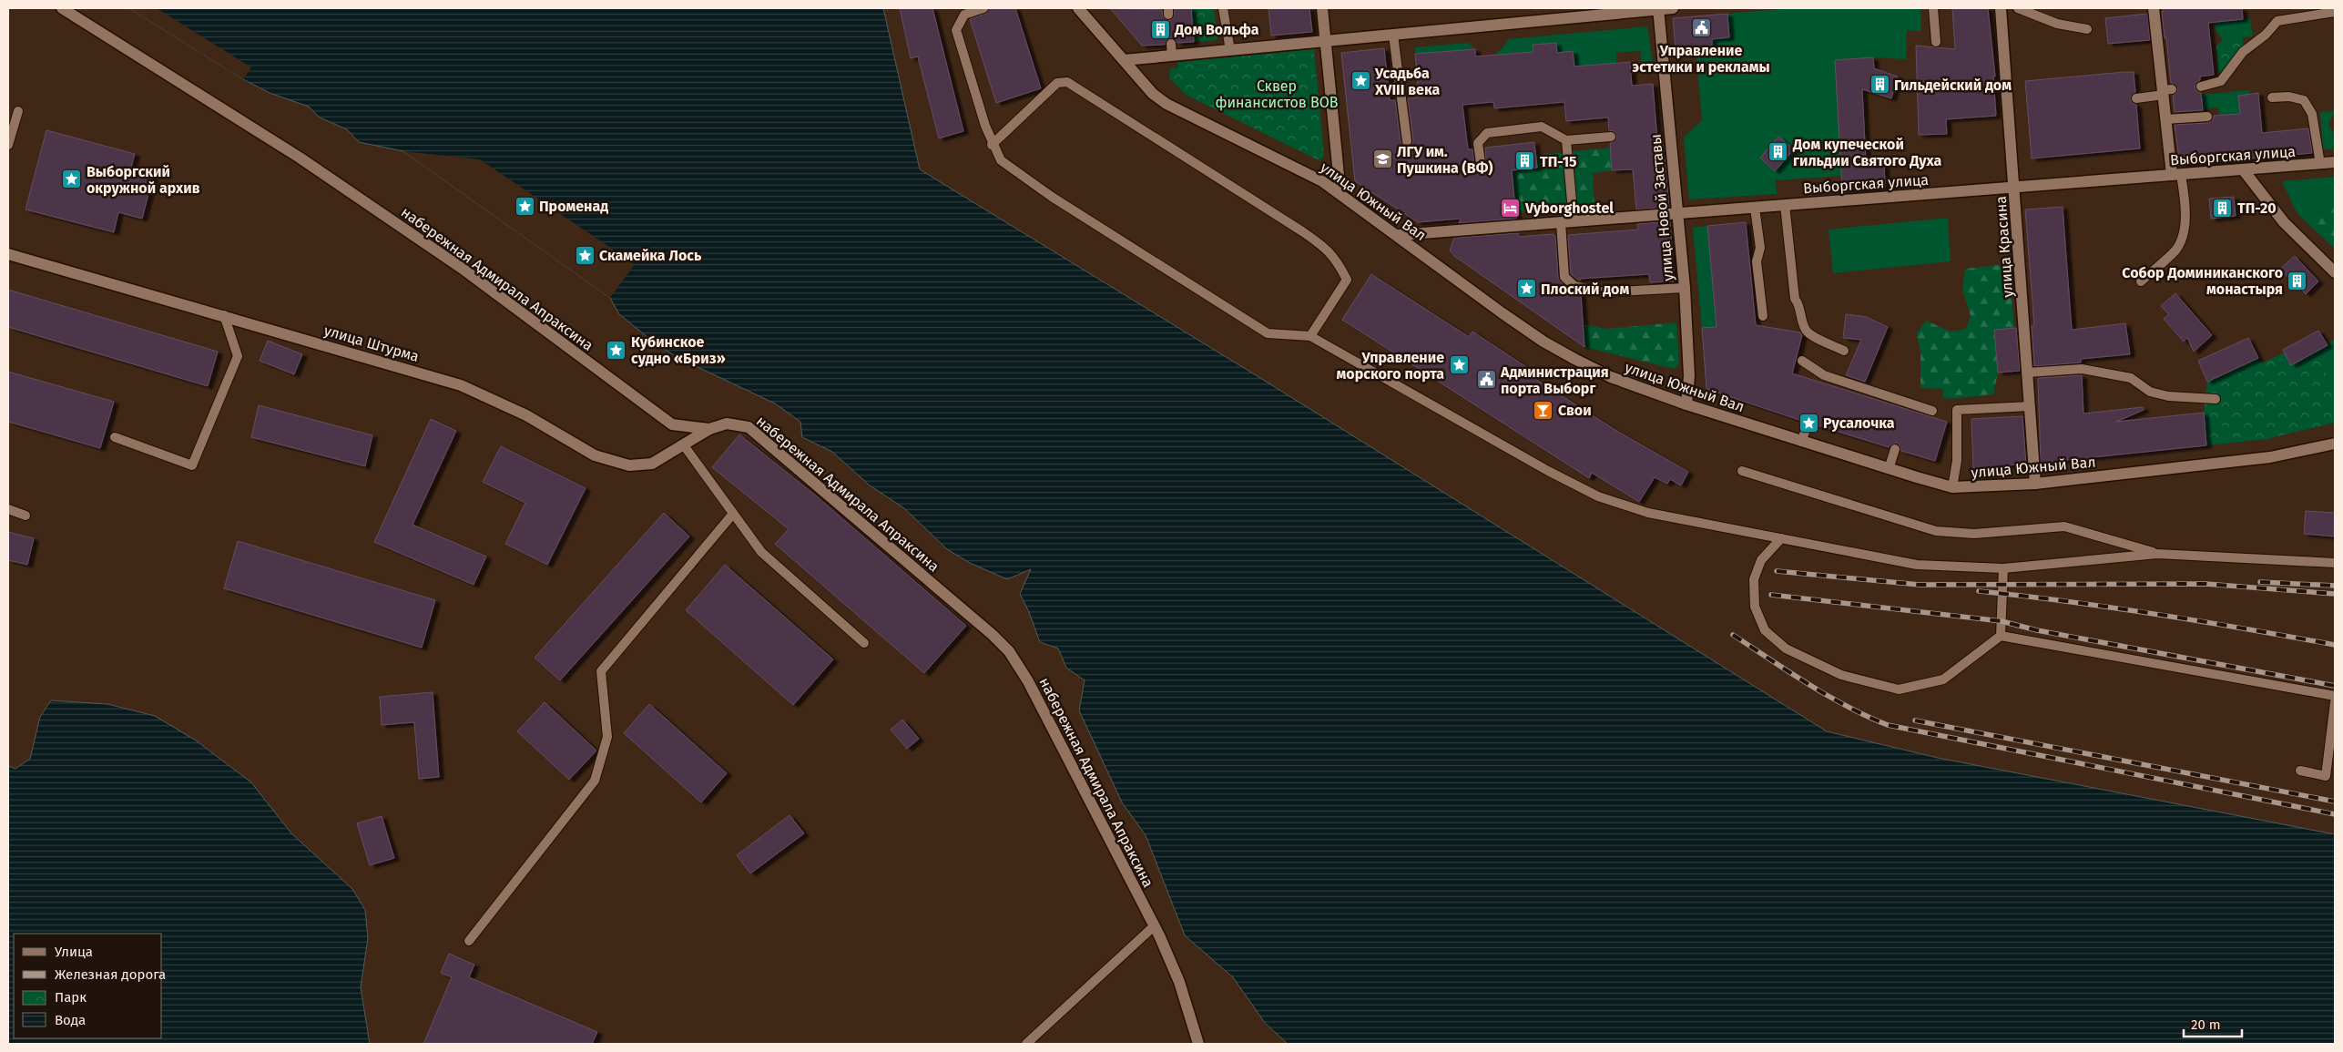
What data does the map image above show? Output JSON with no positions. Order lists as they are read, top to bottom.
{
  "streets": {
    "street": [
      "Выборгская улица",
      "улица Южный Вал",
      "улица Новой Заставы",
      "улица Красина",
      "набережная Адмирала Апраксина",
      "улица Штурма"
    ]
  },
  "crossings": [
    ["Выборгская улица", "улица Южный Вал"],
    ["Выборгская улица", "улица Новой Заставы"],
    ["Выборгская улица", "улица Красина"],
    ["улица Южный Вал", "улица Новой Заставы"],
    ["улица Южный Вал", "улица Красина"],
    ["набережная Адмирала Апраксина", "улица Штурма"]
  ],
  "parks": ["Сквер финансистов ВОВ"],
  "places": {
    "public building": ["Управление эстетики и рекламы", "Администрация порта Выборг"],
    "building": [
      "Дом Вольфа",
      "Гильдейский дом",
      "Дом купеческой гильдии Святого Духа",
      "ТП-15",
      "ТП-20",
      "Собор Доминиканского монастыря"
    ],
    "place": [
      "Усадьба XVIII века",
      "Выборгский окружной архив",
      "Променад",
      "Скамейка Лось",
      "Плоский дом",
      "Кубинское судно «Бриз»",
      "Управление морского порта",
      "Русалочка"
    ],
    "school or university": ["ЛГУ им. Пушкина (ВФ)"],
    "hotel": ["Vyborghostel"],
    "bar": ["Свои"]
  },
  "legend": [
    "Улица",
    "Железная дорога",
    "Парк",
    "Вода"
  ],
  "scale_bar": "20 m"
}
